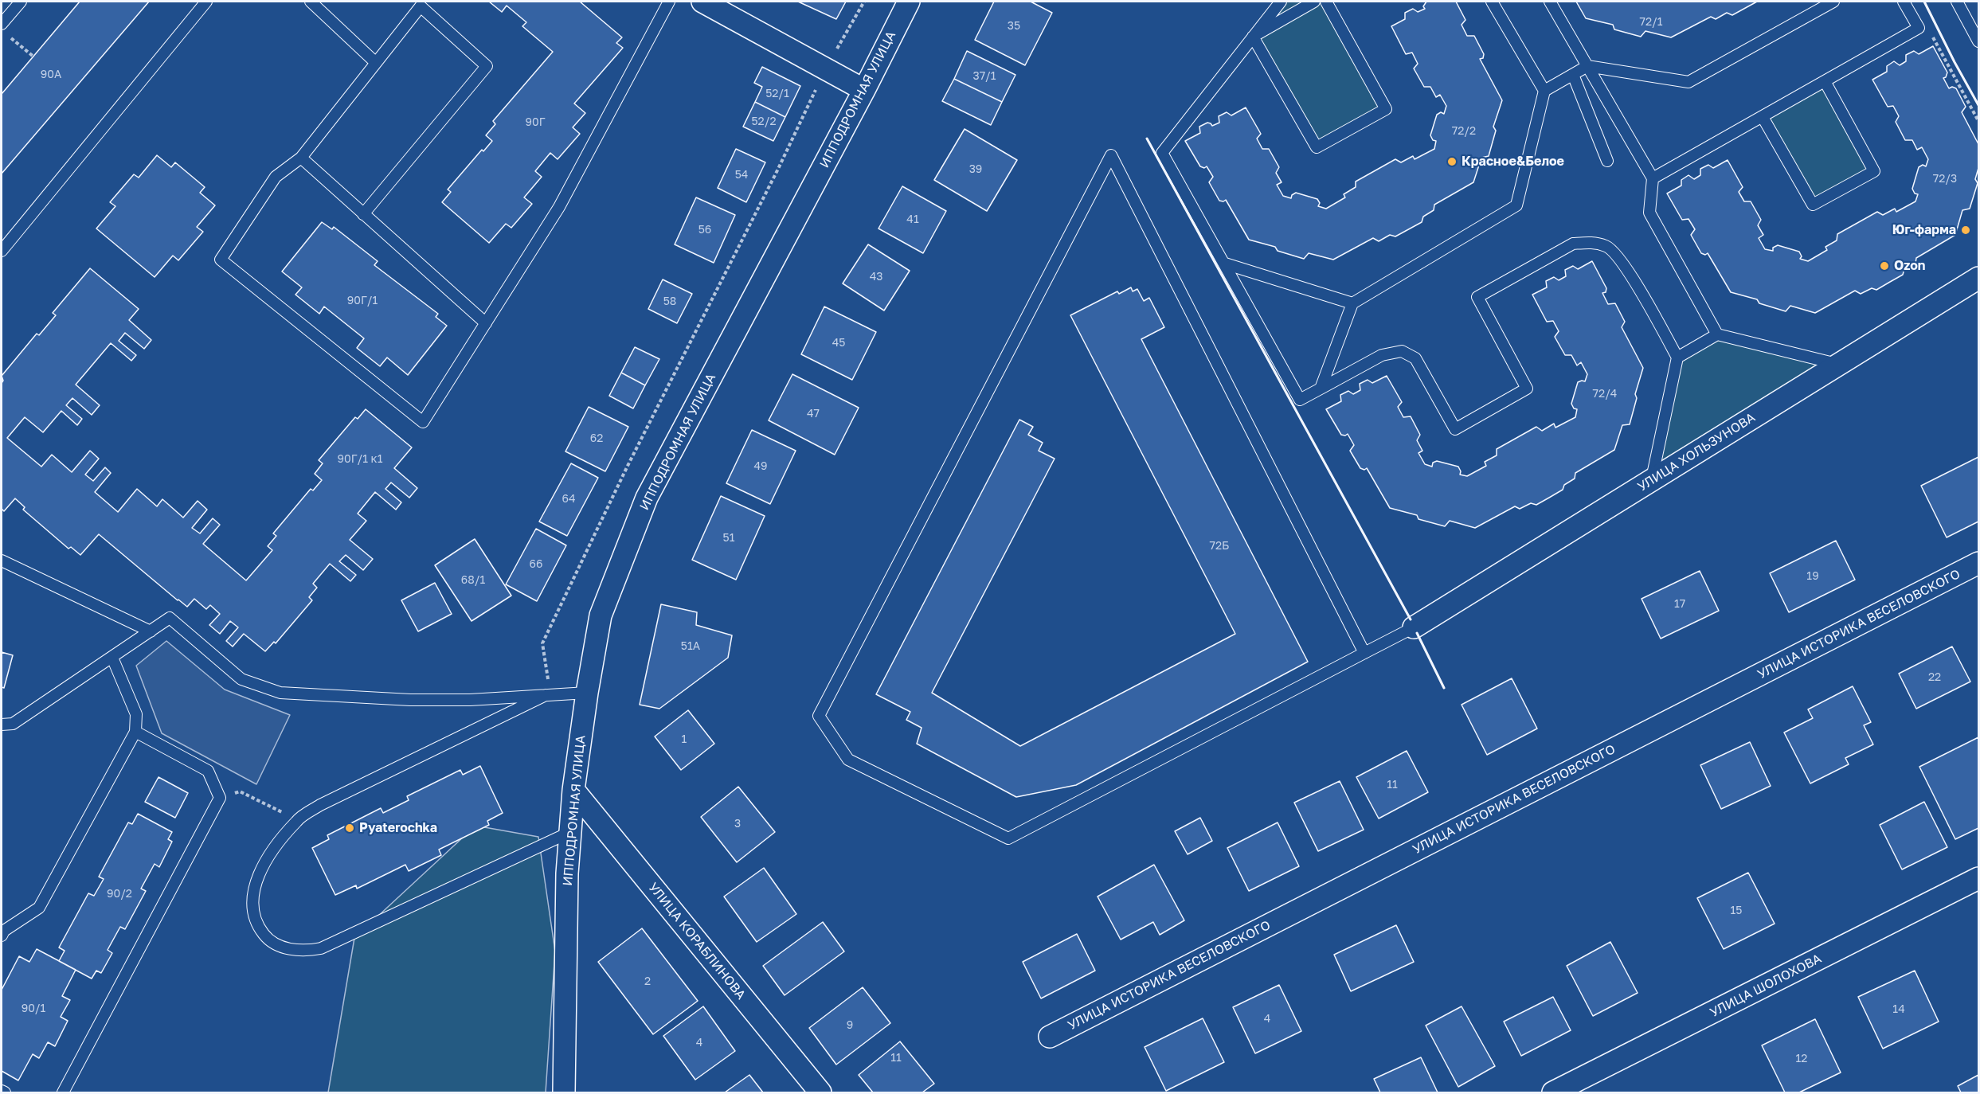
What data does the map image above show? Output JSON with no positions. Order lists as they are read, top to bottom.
{
  "streets": {
    "street": [
      "ИППОДРОМНАЯ УЛИЦА",
      "УЛИЦА ХОЛЬЗУНОВА",
      "УЛИЦА ИСТОРИКА ВЕСЕЛОВСКОГО",
      "УЛИЦА КОРАБЛИНОВА",
      "УЛИЦА ШОЛОХОВА"
    ]
  },
  "crossings": [
    ["ИППОДРОМНАЯ УЛИЦА", "УЛИЦА КОРАБЛИНОВА"]
  ],
  "places": [
    "Красное&Белое",
    "Юг-фарма",
    "Ozon",
    "Pyaterochka"
  ],
  "house_numbers": [
    "72/1",
    "35",
    "90А",
    "37/1",
    "52/1",
    "52/2",
    "90Г",
    "72/2",
    "39",
    "54",
    "72/3",
    "41",
    "56",
    "43",
    "90Г/1",
    "58",
    "45",
    "72/4",
    "47",
    "62",
    "90Г/1 к1",
    "49",
    "64",
    "51",
    "72Б",
    "66",
    "19",
    "68/1",
    "17",
    "51А",
    "22",
    "1",
    "11",
    "3",
    "90/2",
    "15",
    "2",
    "90/1",
    "14",
    "4",
    "9",
    "4",
    "11",
    "12"
  ]
}
